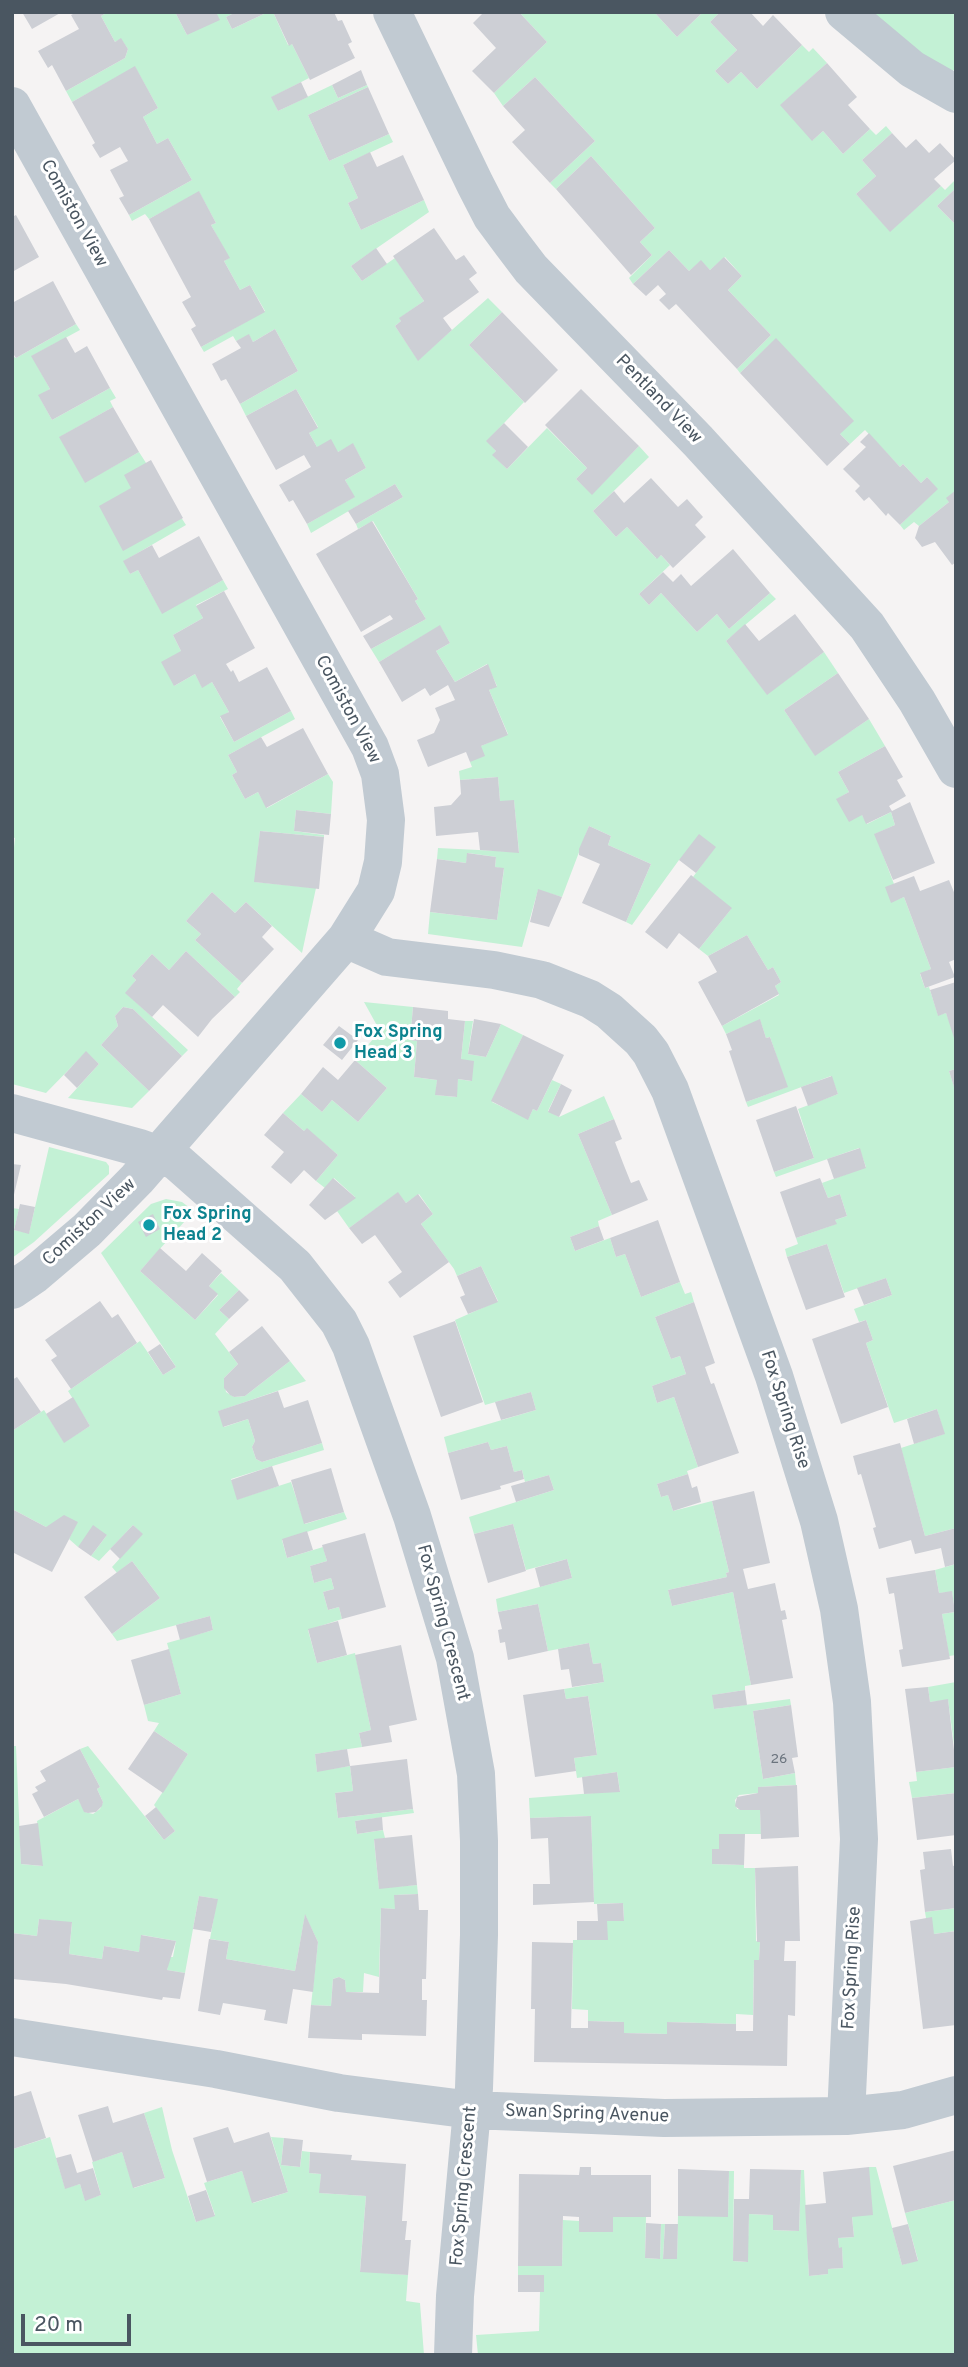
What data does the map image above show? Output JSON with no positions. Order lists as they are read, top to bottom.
{
  "streets": {
    "street": [
      "Comiston View",
      "Pentland View",
      "Fox Spring Rise",
      "Fox Spring Crescent",
      "Swan Spring Avenue"
    ]
  },
  "crossings": [
    ["Comiston View", "Fox Spring Rise"],
    ["Comiston View", "Fox Spring Crescent"],
    ["Fox Spring Rise", "Swan Spring Avenue"],
    ["Fox Spring Crescent", "Swan Spring Avenue"]
  ],
  "places": ["Fox Spring Head 3", "Fox Spring Head 2"],
  "house_numbers": ["26"],
  "scale_bar": "20 m"
}
